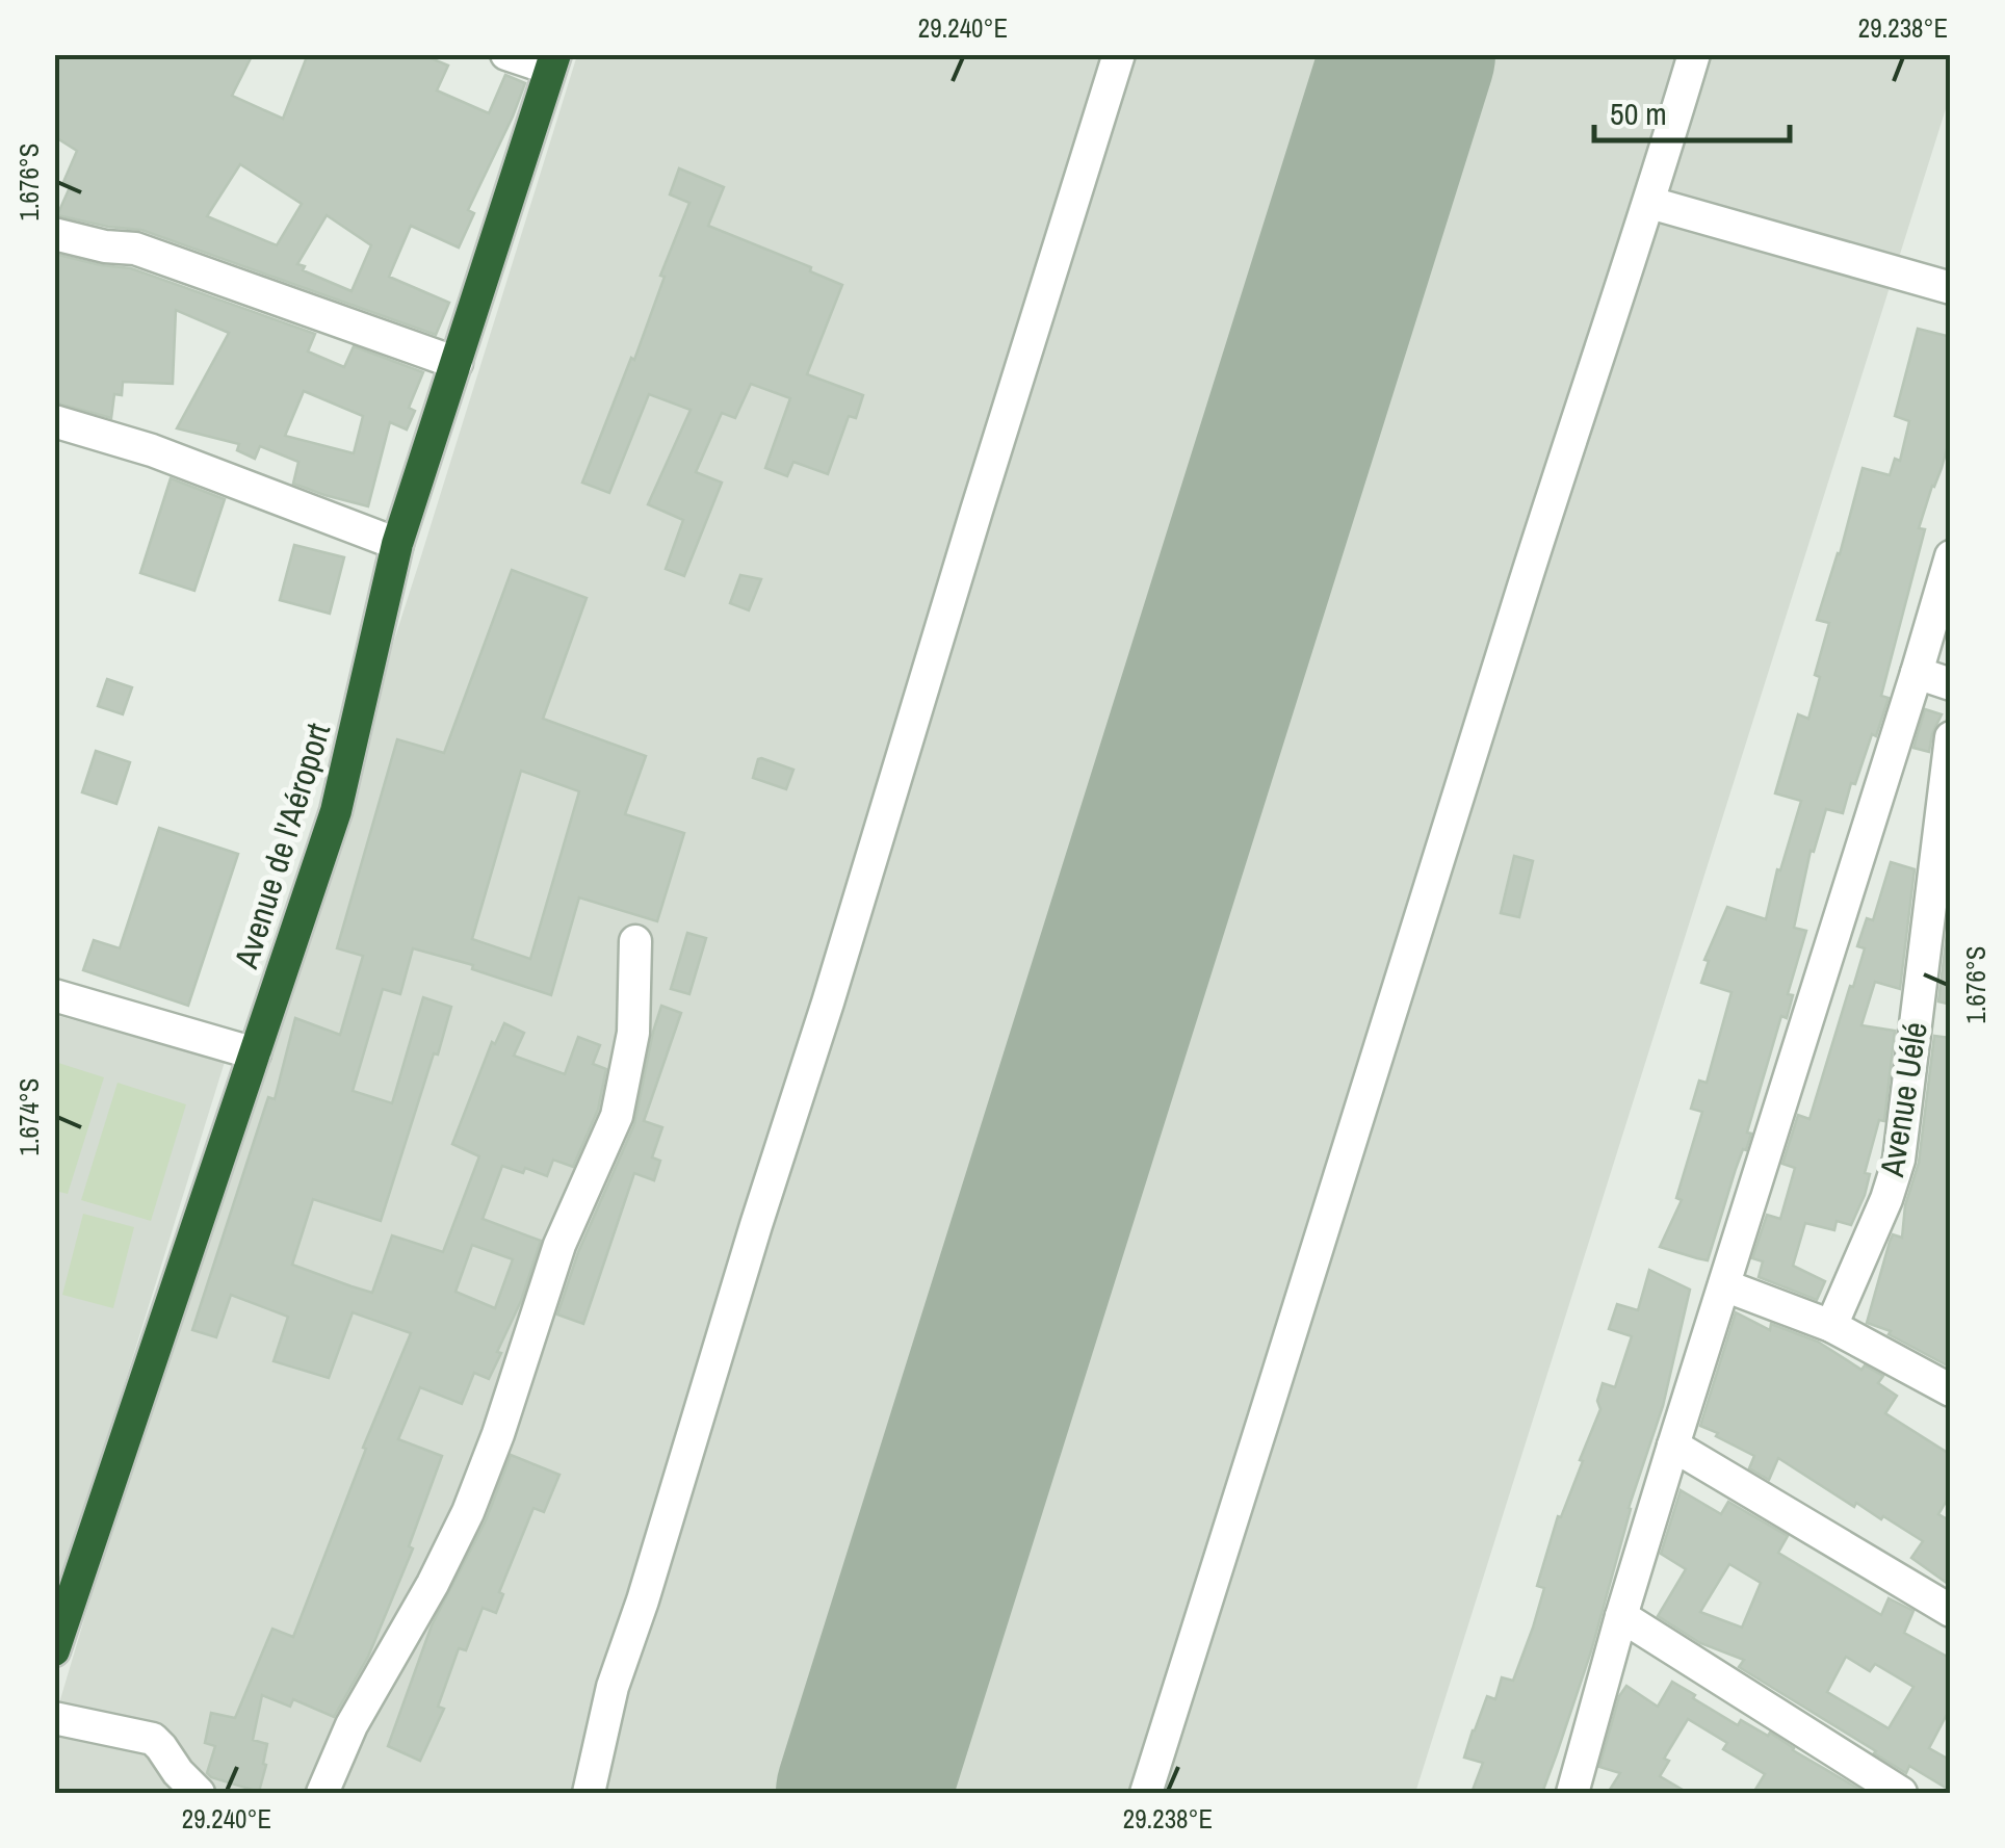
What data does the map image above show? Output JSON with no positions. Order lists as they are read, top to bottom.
{
  "streets": {
    "highway": ["Avenue de l'Aéroport"],
    "street": ["Avenue Uélé"]
  },
  "scale_bar": "50 m",
  "coordinates": [
    "29.240°E",
    "29.238°E",
    "1.676°S",
    "1.674°S"
  ]
}
